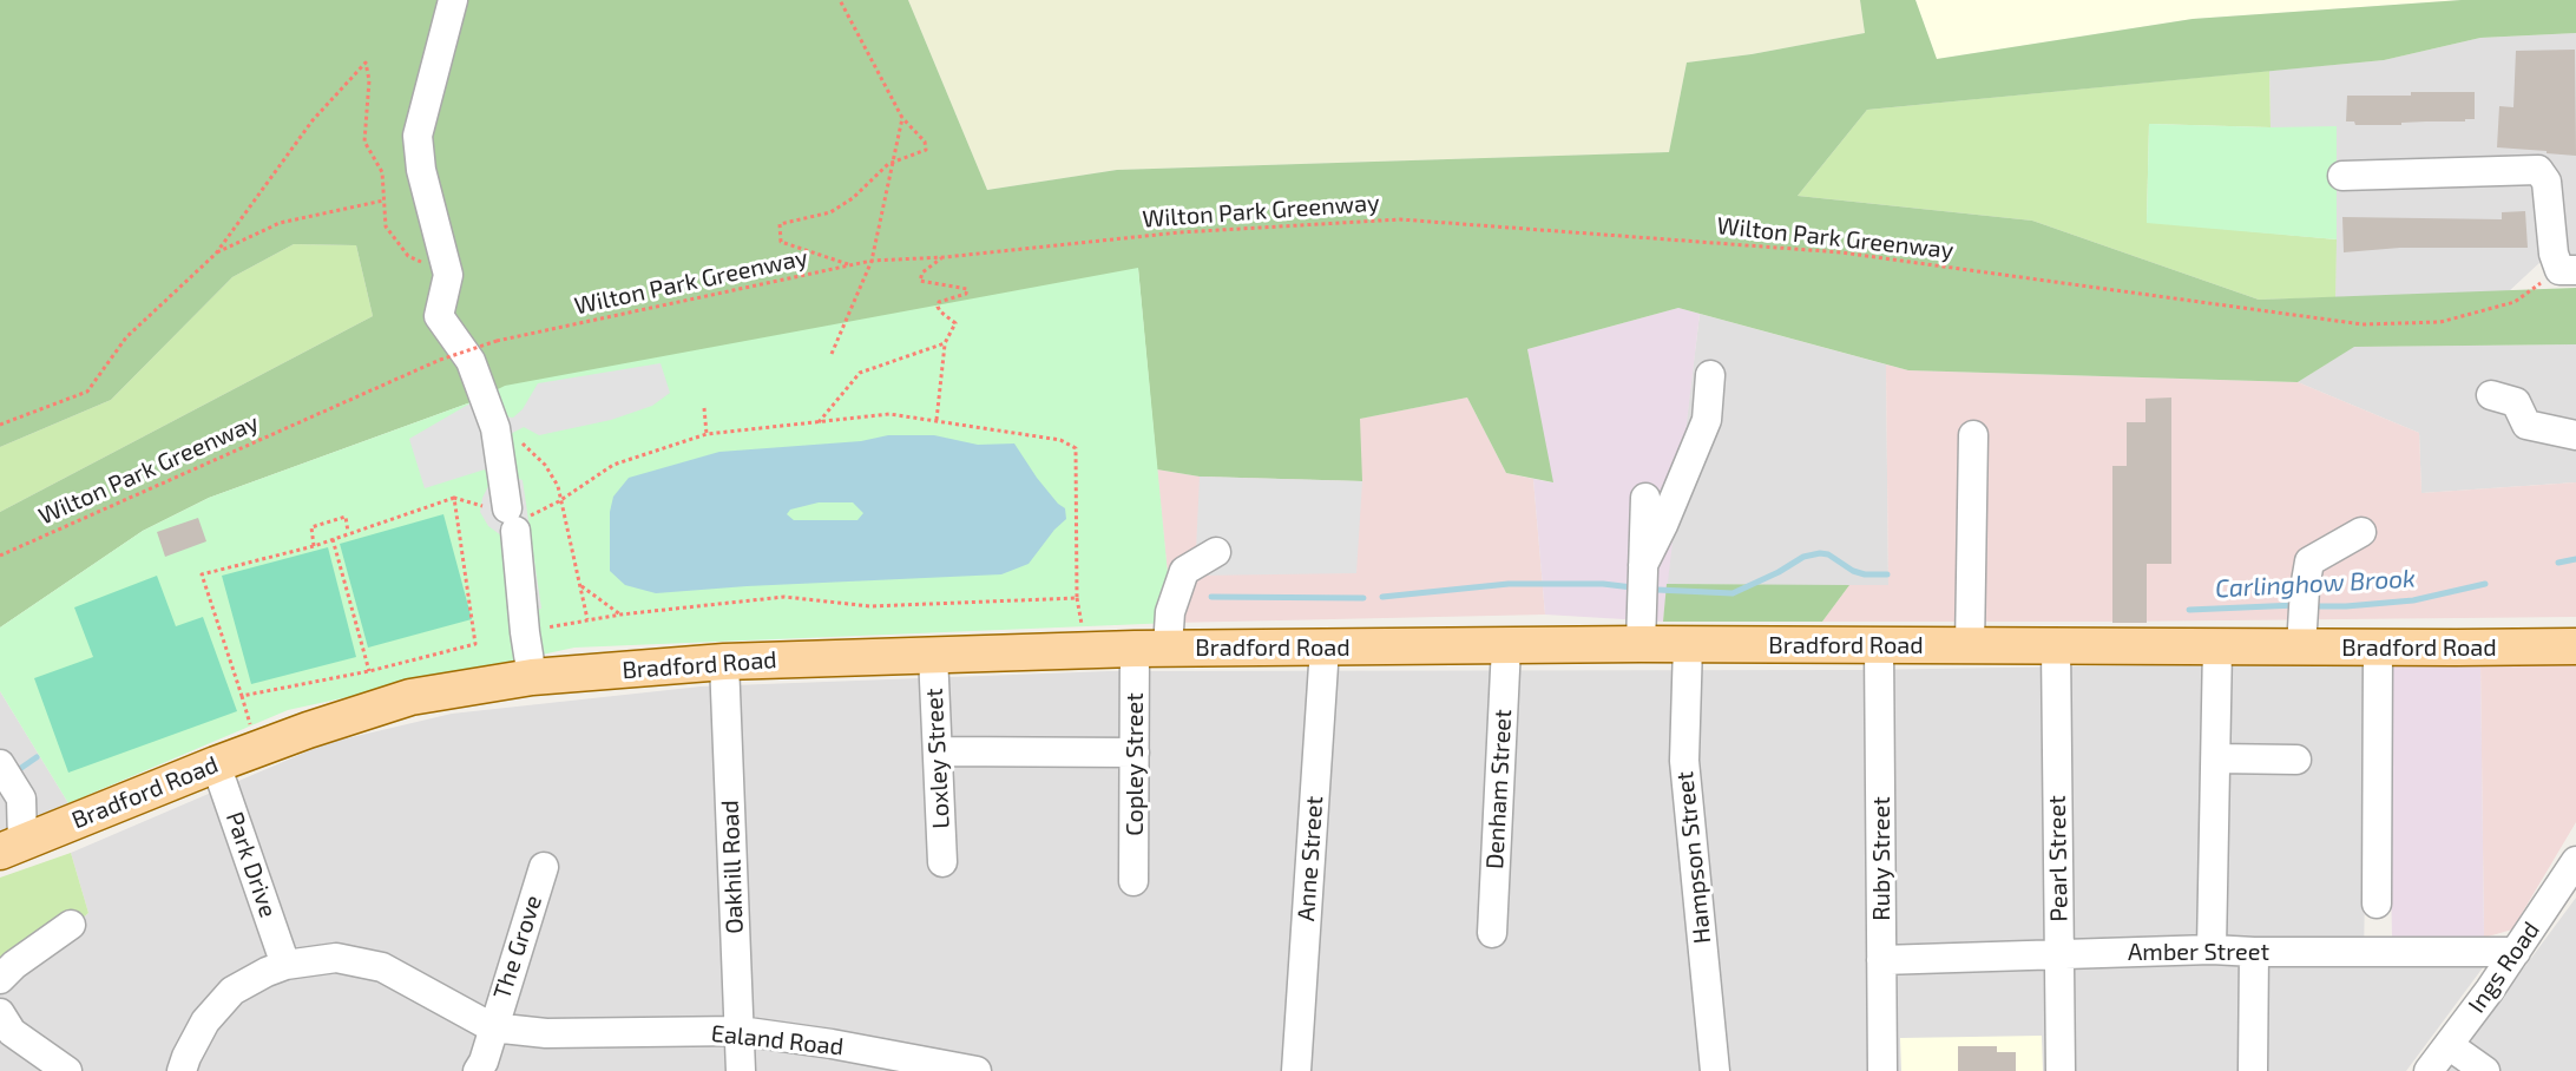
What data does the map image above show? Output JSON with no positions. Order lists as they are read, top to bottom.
{
  "streets": {
    "main road": ["Bradford Road"],
    "street": [
      "Loxley Street",
      "Copley Street",
      "Denham Street",
      "Hampson Street",
      "Anne Street",
      "Ruby Street",
      "Pearl Street",
      "Park Drive",
      "Oakhill Road",
      "The Grove",
      "Amber Street",
      "Ings Road",
      "Ealand Road"
    ],
    "path": ["Wilton Park Greenway"]
  },
  "crossings": [
    ["Bradford Road", "Loxley Street"],
    ["Bradford Road", "Copley Street"],
    ["Bradford Road", "Denham Street"],
    ["Bradford Road", "Hampson Street"],
    ["Bradford Road", "Anne Street"],
    ["Bradford Road", "Ruby Street"],
    ["Bradford Road", "Pearl Street"],
    ["Bradford Road", "Park Drive"],
    ["Bradford Road", "Oakhill Road"],
    ["Ruby Street", "Amber Street"],
    ["Pearl Street", "Amber Street"],
    ["Oakhill Road", "Ealand Road"],
    ["The Grove", "Ealand Road"],
    ["Amber Street", "Ings Road"]
  ],
  "water": ["Carlinghow Brook"]
}
